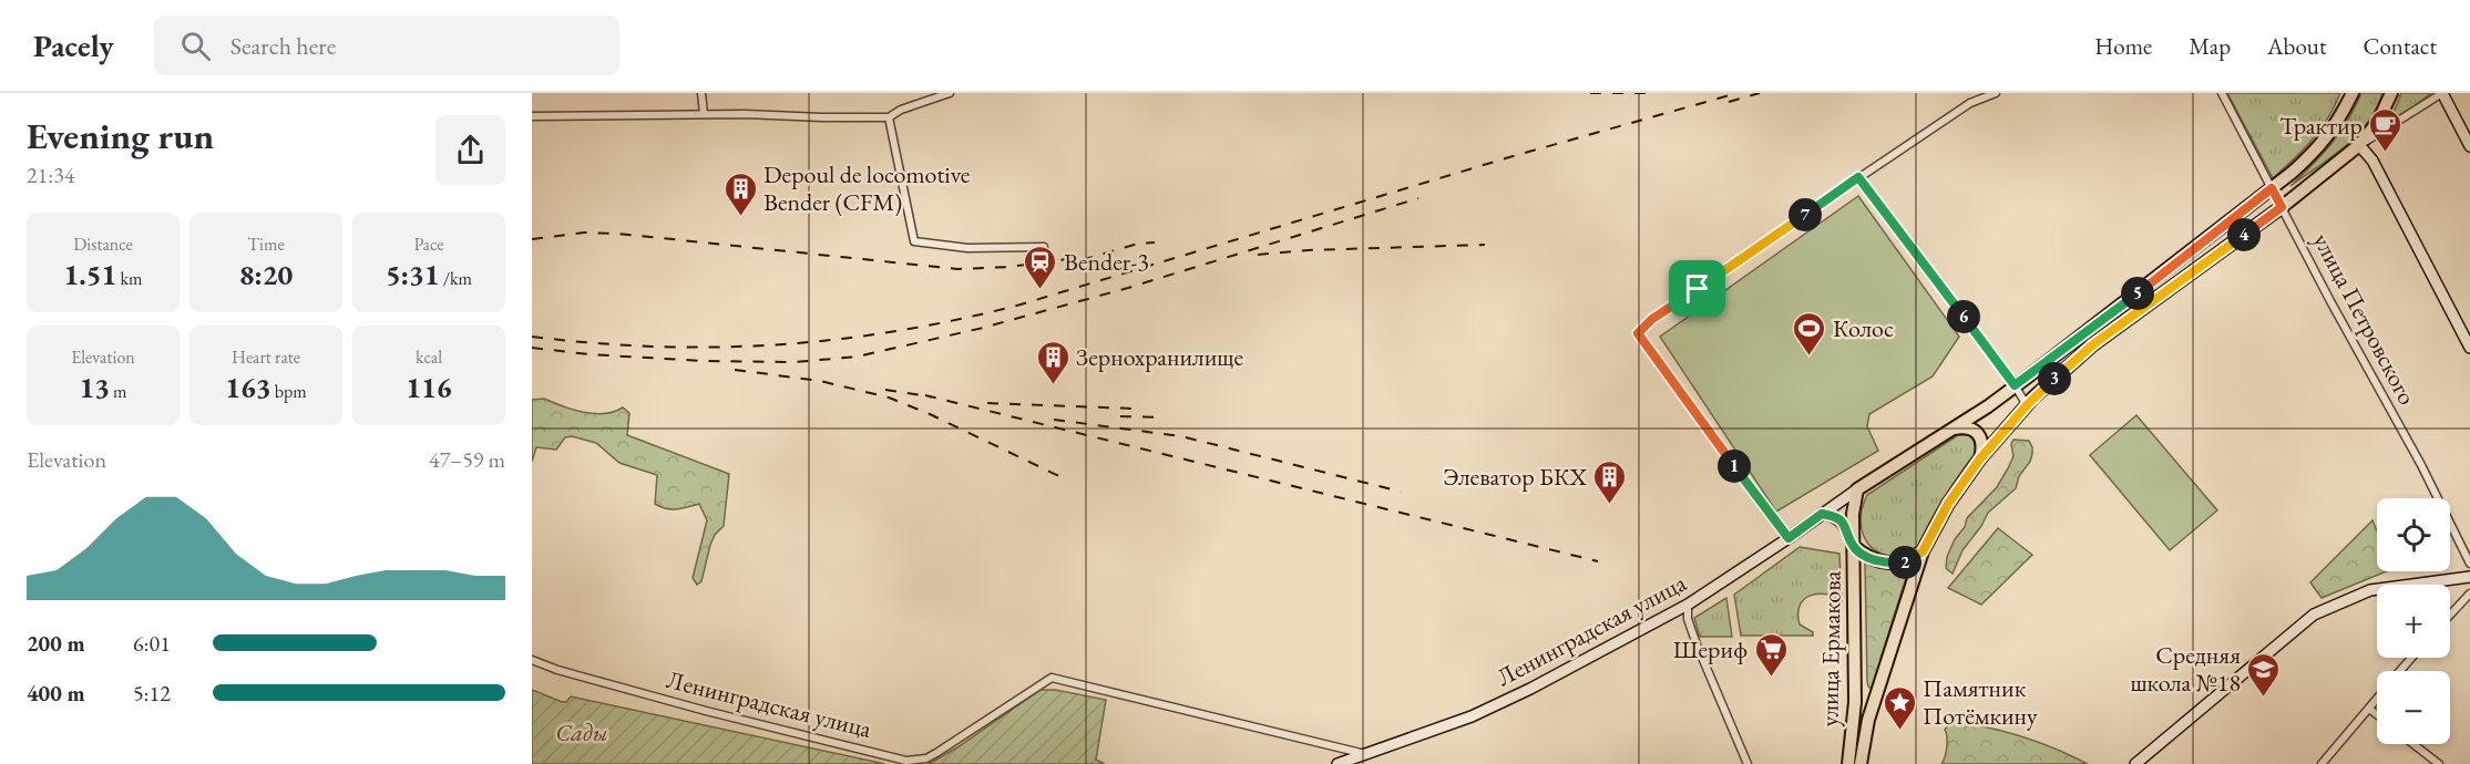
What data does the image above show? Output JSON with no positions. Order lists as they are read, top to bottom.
{
  "streets": {
    "main road": ["улица Ермакова"],
    "street": ["улица Петровского", "Ленинградская улица"]
  },
  "crossings": [
    ["улица Петровского", "улица Ермакова"],
    ["Ленинградская улица", "улица Ермакова"]
  ],
  "parks": ["Сады"],
  "places": {
    "cafe": ["Трактир"],
    "building": ["Depoul de locomotive Bender (CFM)", "Зернохранилище", "Элеватор БКХ"],
    "station": ["Bender-3"],
    "sports": ["Колос"],
    "supermarket": ["Шериф"],
    "school or university": ["Средняя школа №18"],
    "place": ["Памятник Потёмкину"]
  },
  "page": {
    "header": "Pacely",
    "search": "Search here",
    "nav": [
      "Home",
      "Map",
      "About",
      "Contact"
    ],
    "heading": ["Evening run", "21:34"],
    "pins": [
      "7",
      "4",
      "5",
      "6",
      "3",
      "1",
      "2"
    ],
    "stats": [
      ["Distance", "1.51 km"],
      ["Time", "8:20"],
      ["Pace", "5:31 /km"],
      ["Elevation", "13 m"],
      ["Heart rate", "163 bpm"],
      ["kcal", "116"]
    ],
    "chart": ["Elevation", "47–59 m"],
    "map_buttons": ["+", "−"],
    "list": [
      {
        "name": "200 m",
        "note": "6:01"
      },
      {
        "name": "400 m",
        "note": "5:12"
      }
    ]
  }
}
